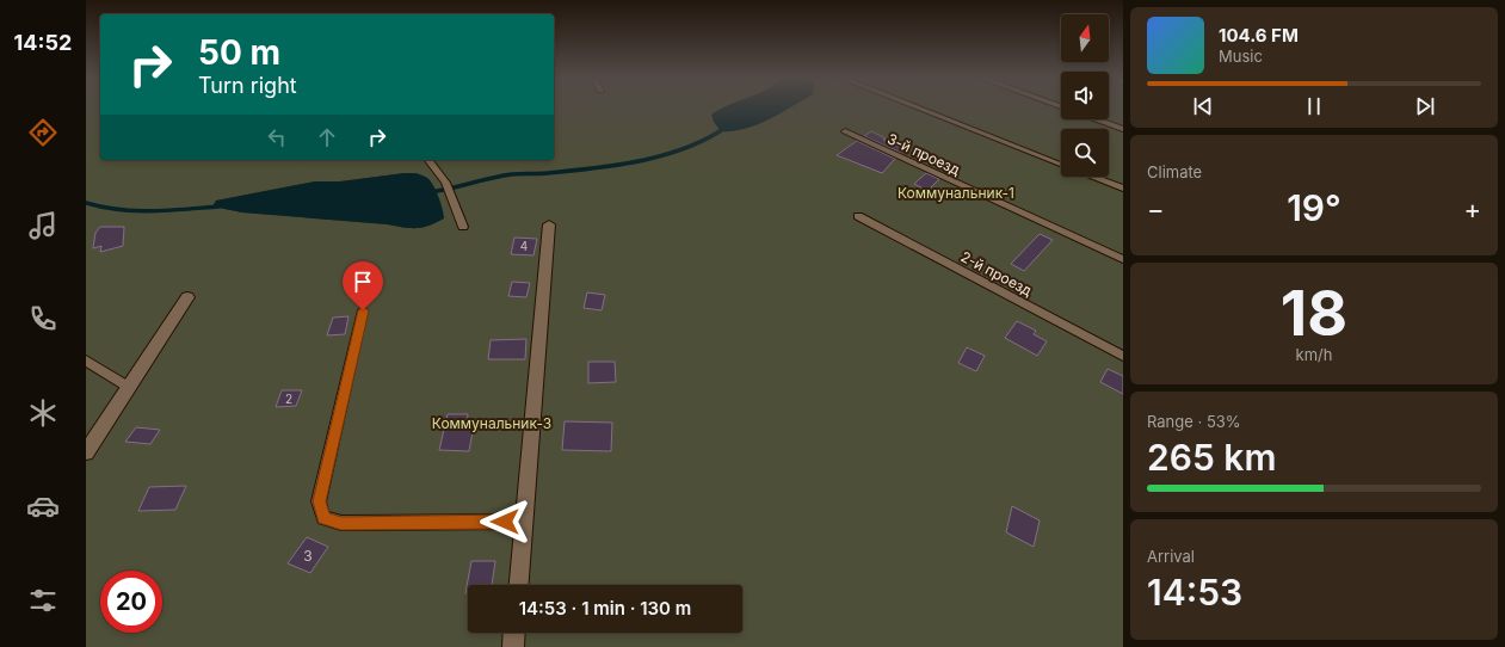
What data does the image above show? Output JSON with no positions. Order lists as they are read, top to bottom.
{
  "streets": {
    "lane": ["3-й проезд", "2-й проезд"]
  },
  "parks": ["Коммунальник-1", "Коммунальник-3"],
  "house_numbers": ["4", "2", "3"],
  "north": "top",
  "page": {
    "tabs": "14:52",
    "turn": ["50 m", "Turn right"],
    "song": ["104.6 FM", "Music"],
    "tile": [
      "Climate",
      ["18", "km/h"],
      ["Range · 53%", "265 km"],
      ["Arrival", "14:53"]
    ],
    "heat": ["−", "19°", "+"],
    "limit": "20",
    "trip": "14:53 · 1 min · 130 m"
  }
}
